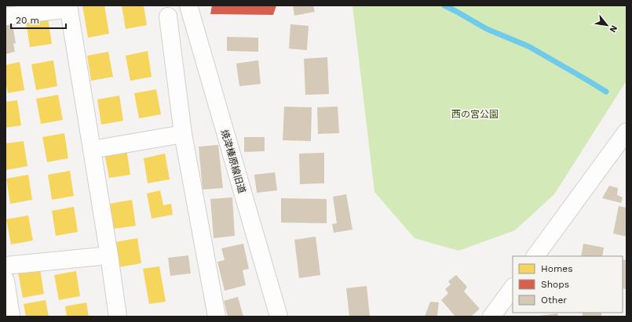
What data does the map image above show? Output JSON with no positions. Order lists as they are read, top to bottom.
{
  "streets": {
    "street": ["焼津榛原線旧道"]
  },
  "parks": ["西の宮公園"],
  "legend": ["Homes", "Shops", "Other"],
  "scale_bar": "20 m",
  "north": "bottom right"
}
